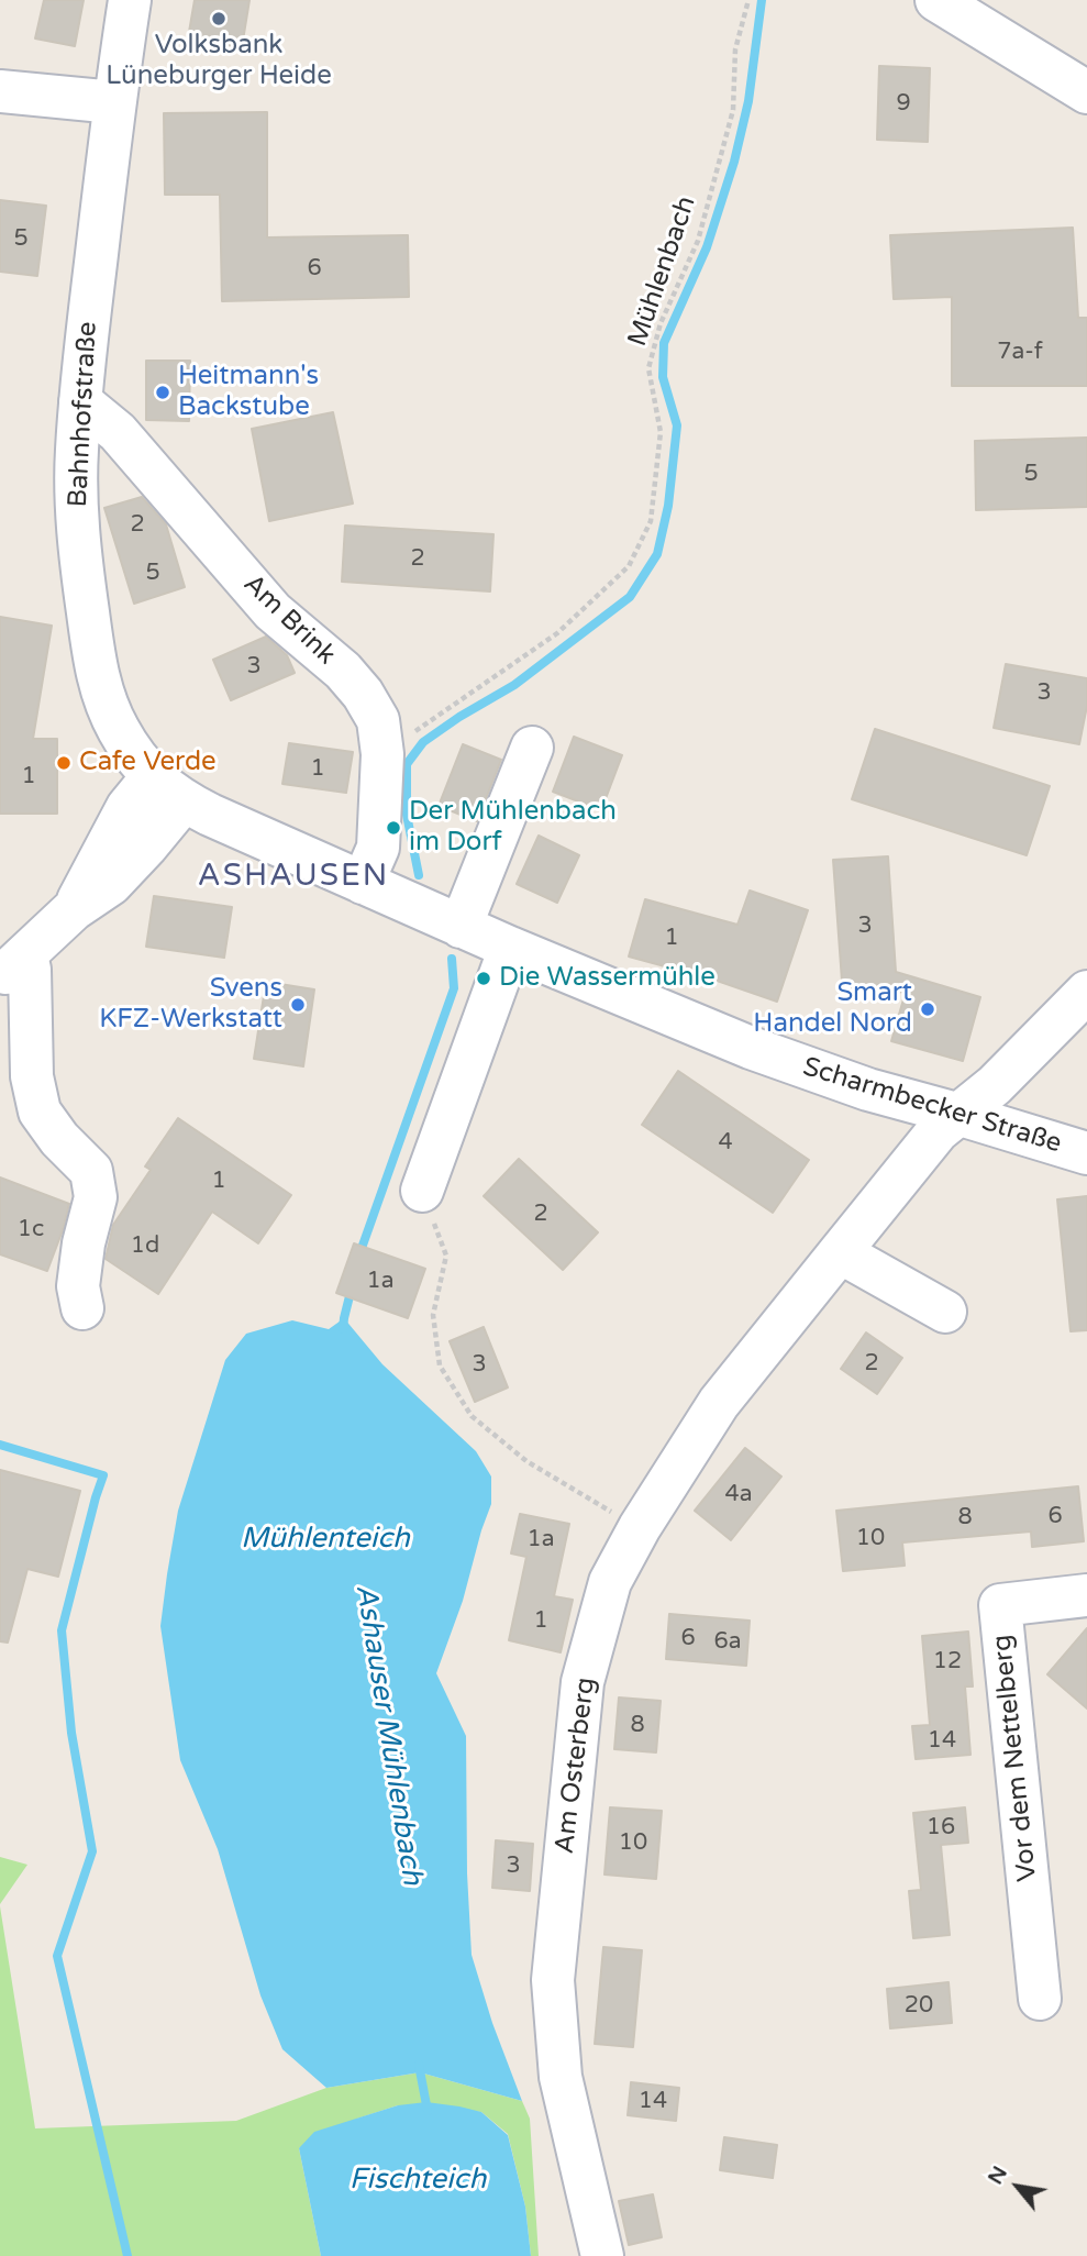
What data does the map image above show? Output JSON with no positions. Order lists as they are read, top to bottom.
{
  "streets": {
    "street": [
      "Bahnhofstraße",
      "Am Brink",
      "Scharmbecker Straße",
      "Vor dem Nettelberg",
      "Am Osterberg"
    ],
    "path": ["Mühlenbach"]
  },
  "crossings": [
    ["Mühlenbach", "Am Brink"],
    ["Bahnhofstraße", "Am Brink"],
    ["Bahnhofstraße", "Scharmbecker Straße"],
    ["Am Brink", "Scharmbecker Straße"],
    ["Scharmbecker Straße", "Am Osterberg"]
  ],
  "districts": ["ASHAUSEN"],
  "water": ["Mühlenteich", "Ashauser Mühlenbach", "Fischteich"],
  "places": [
    "Volksbank Lüneburger Heide",
    "Heitmann's Backstube",
    "Cafe Verde",
    "Der Mühlenbach im Dorf",
    "Die Wassermühle",
    "Svens KFZ-Werkstatt",
    "Smart Handel Nord"
  ],
  "house_numbers": [
    "9",
    "5",
    "6",
    "7a-f",
    "5",
    "2",
    "2",
    "5",
    "3",
    "3",
    "1",
    "1",
    "3",
    "1",
    "4",
    "1",
    "2",
    "1c",
    "1d",
    "1a",
    "2",
    "3",
    "4a",
    "6",
    "8",
    "10",
    "1a",
    "1",
    "6",
    "6a",
    "12",
    "8",
    "14",
    "16",
    "10",
    "3",
    "20",
    "14"
  ],
  "north": "top left"
}
